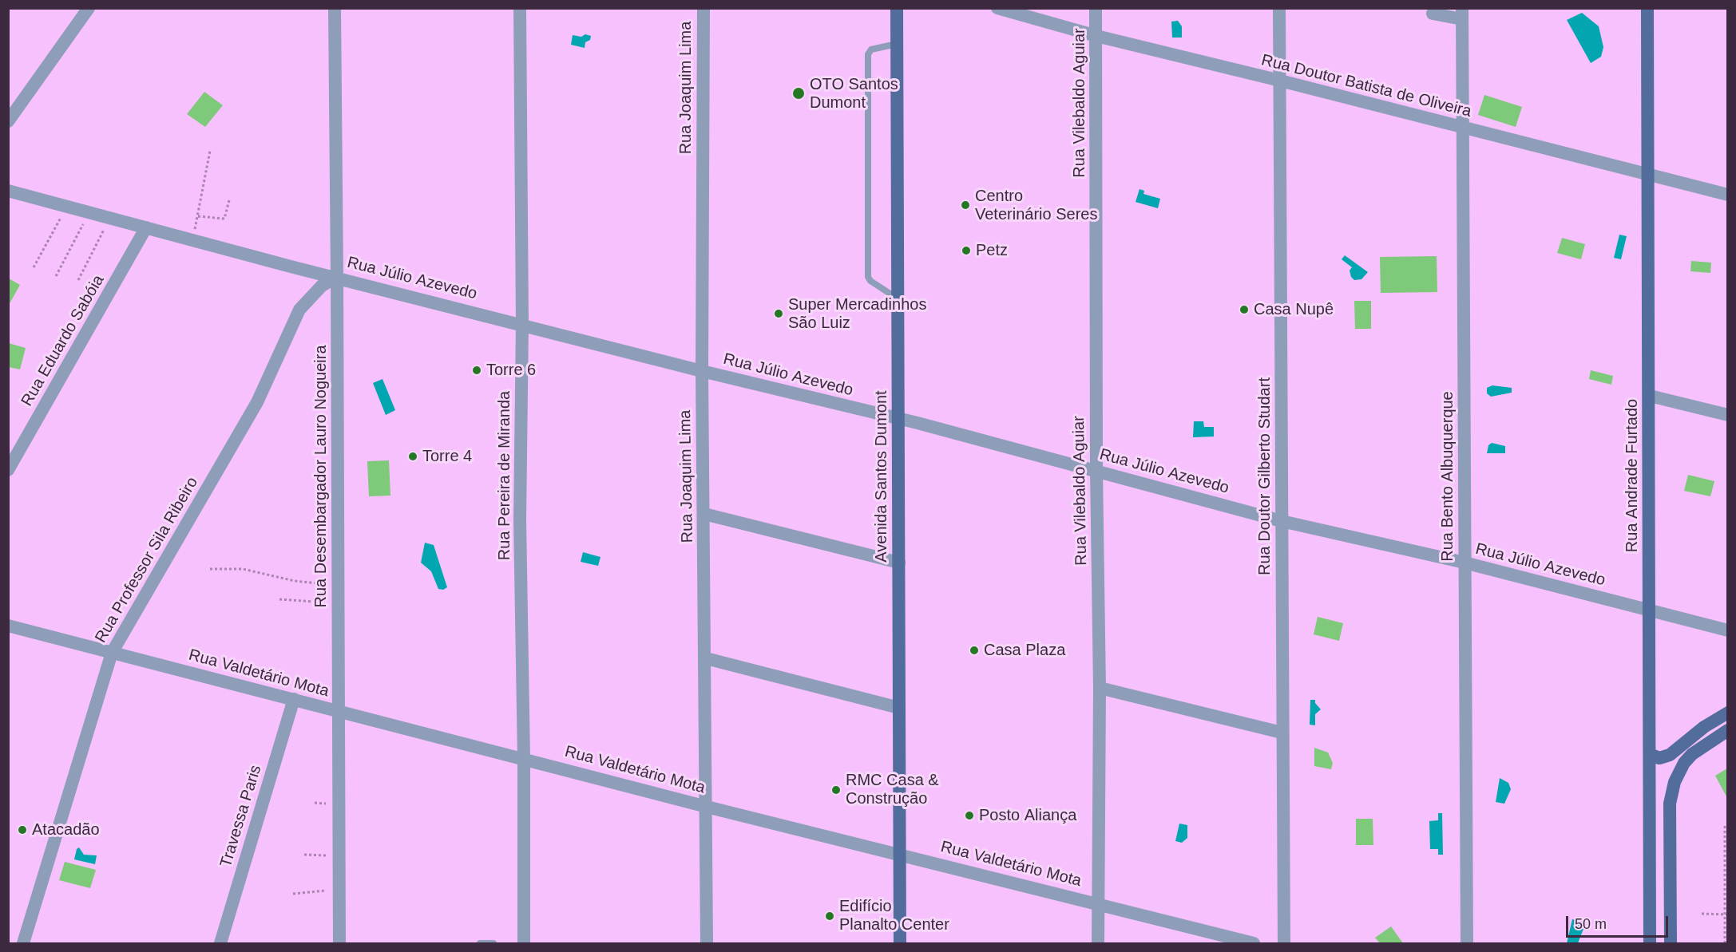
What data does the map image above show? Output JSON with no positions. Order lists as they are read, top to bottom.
{
  "streets": {
    "main road": ["Rua Andrade Furtado", "Avenida Santos Dumont"],
    "street": [
      "Rua Doutor Batista de Oliveira",
      "Rua Joaquim Lima",
      "Rua Vilebaldo Aguiar",
      "Rua Júlio Azevedo",
      "Rua Eduardo Sabóia",
      "Rua Pereira de Miranda",
      "Rua Desembargador Lauro Nogueira",
      "Rua Doutor Gilberto Studart",
      "Rua Bento Albuquerque",
      "Rua Professor Sila Ribeiro",
      "Rua Valdetário Mota",
      "Travessa Paris"
    ]
  },
  "crossings": [
    ["Rua Doutor Batista de Oliveira", "Rua Vilebaldo Aguiar"],
    ["Rua Doutor Batista de Oliveira", "Rua Andrade Furtado"],
    ["Rua Doutor Batista de Oliveira", "Rua Doutor Gilberto Studart"],
    ["Rua Doutor Batista de Oliveira", "Rua Bento Albuquerque"],
    ["Rua Joaquim Lima", "Rua Júlio Azevedo"],
    ["Rua Joaquim Lima", "Rua Valdetário Mota"],
    ["Rua Vilebaldo Aguiar", "Rua Júlio Azevedo"],
    ["Rua Vilebaldo Aguiar", "Rua Valdetário Mota"],
    ["Rua Júlio Azevedo", "Rua Eduardo Sabóia"],
    ["Rua Júlio Azevedo", "Rua Pereira de Miranda"],
    ["Rua Júlio Azevedo", "Rua Andrade Furtado"],
    ["Rua Júlio Azevedo", "Rua Desembargador Lauro Nogueira"],
    ["Rua Júlio Azevedo", "Avenida Santos Dumont"],
    ["Rua Júlio Azevedo", "Rua Doutor Gilberto Studart"],
    ["Rua Júlio Azevedo", "Rua Bento Albuquerque"],
    ["Rua Júlio Azevedo", "Rua Professor Sila Ribeiro"],
    ["Rua Pereira de Miranda", "Rua Valdetário Mota"],
    ["Rua Desembargador Lauro Nogueira", "Rua Professor Sila Ribeiro"],
    ["Rua Desembargador Lauro Nogueira", "Rua Valdetário Mota"],
    ["Avenida Santos Dumont", "Rua Valdetário Mota"],
    ["Rua Professor Sila Ribeiro", "Rua Valdetário Mota"],
    ["Rua Valdetário Mota", "Travessa Paris"]
  ],
  "places": [
    "OTO Santos Dumont",
    "Centro Veterinário Seres",
    "Petz",
    "Casa Nupê",
    "Super Mercadinhos São Luiz",
    "Torre 6",
    "Torre 4",
    "Casa Plaza",
    "RMC Casa & Construção",
    "Posto Aliança",
    "Atacadão",
    "Edifício Planalto Center"
  ],
  "scale_bar": "50 m"
}
